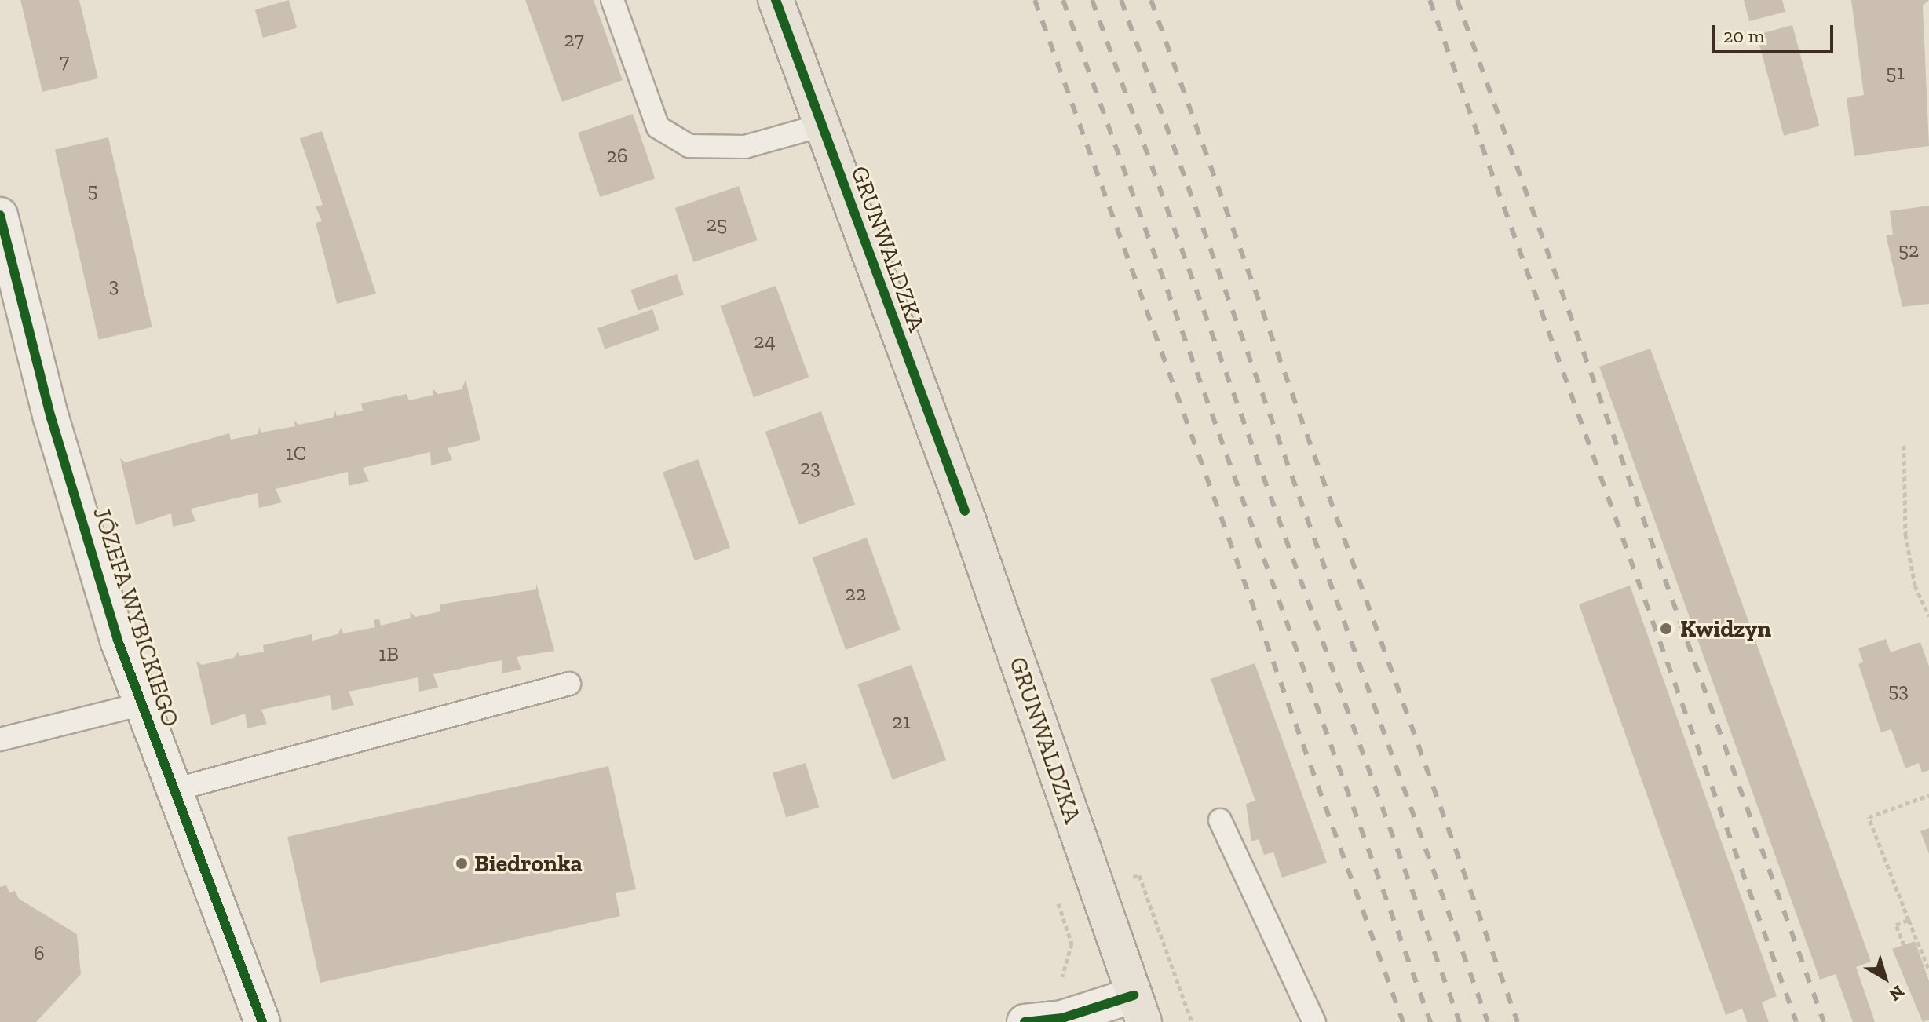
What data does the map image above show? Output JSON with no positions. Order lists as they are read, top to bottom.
{
  "streets": {
    "main road": ["GRUNWALDZKA"],
    "street": ["JÓZEFA WYBICKIEGO"]
  },
  "places": ["Kwidzyn", "Biedronka"],
  "house_numbers": [
    "27",
    "7",
    "51",
    "26",
    "5",
    "25",
    "52",
    "3",
    "24",
    "1C",
    "23",
    "22",
    "1B",
    "53",
    "21",
    "6"
  ],
  "scale_bar": "20 m",
  "north": "bottom right"
}
